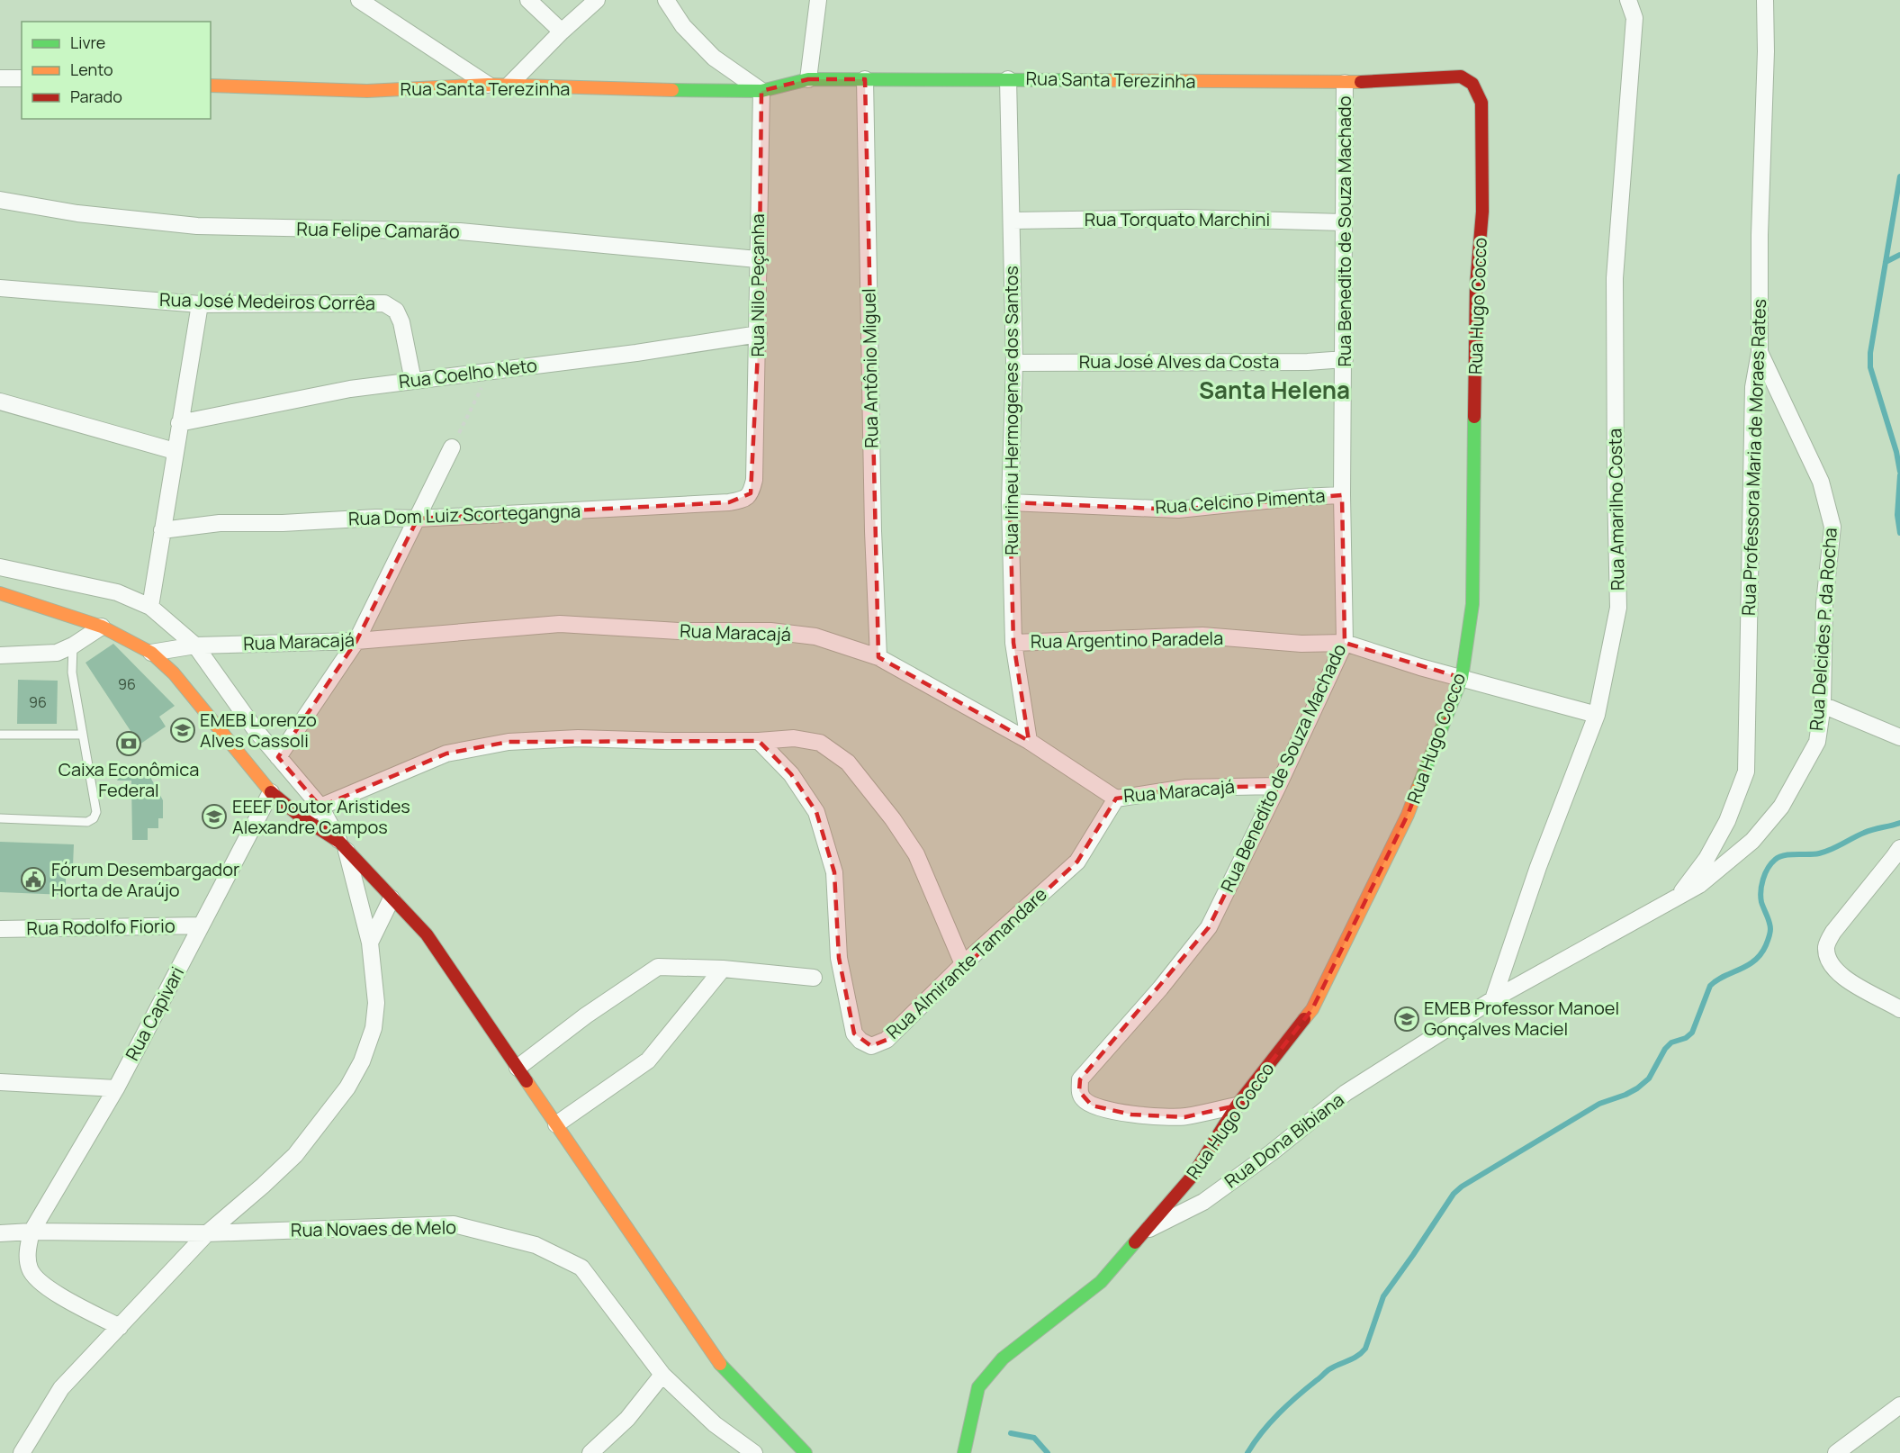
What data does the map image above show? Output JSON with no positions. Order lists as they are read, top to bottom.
{
  "streets": {
    "street": [
      "Rua Santa Terezinha",
      "Rua Torquato Marchini",
      "Rua Felipe Camarão",
      "Rua Benedito de Souza Machado",
      "Rua Nilo Peçanha",
      "Rua José Medeiros Corrêa",
      "Rua Hugo Cocco",
      "Rua José Alves da Costa",
      "Rua Antônio Miguel",
      "Rua Coelho Neto",
      "Rua Irineu Hermogenes dos Santos",
      "Rua Professora Maria de Moraes Rates",
      "Rua Celcino Pimenta",
      "Rua Amarilho Costa",
      "Rua Dom Luiz Scortegangna",
      "Rua Delcides P. da Rocha",
      "Rua Maracajá",
      "Rua Argentino Paradela",
      "Rua Rodolfo Fiorio",
      "Rua Almirante Tamandare",
      "Rua Capivari",
      "Rua Dona Bibiana",
      "Rua Novaes de Melo"
    ]
  },
  "crossings": [
    ["Rua Santa Terezinha", "Rua Benedito de Souza Machado"],
    ["Rua Santa Terezinha", "Rua Nilo Peçanha"],
    ["Rua Santa Terezinha", "Rua Hugo Cocco"],
    ["Rua Santa Terezinha", "Rua Antônio Miguel"],
    ["Rua Santa Terezinha", "Rua Irineu Hermogenes dos Santos"],
    ["Rua Torquato Marchini", "Rua Benedito de Souza Machado"],
    ["Rua Torquato Marchini", "Rua Irineu Hermogenes dos Santos"],
    ["Rua Felipe Camarão", "Rua Nilo Peçanha"],
    ["Rua Benedito de Souza Machado", "Rua Hugo Cocco"],
    ["Rua Benedito de Souza Machado", "Rua José Alves da Costa"],
    ["Rua Benedito de Souza Machado", "Rua Celcino Pimenta"],
    ["Rua Benedito de Souza Machado", "Rua Maracajá"],
    ["Rua Benedito de Souza Machado", "Rua Argentino Paradela"],
    ["Rua Nilo Peçanha", "Rua Coelho Neto"],
    ["Rua Nilo Peçanha", "Rua Dom Luiz Scortegangna"],
    ["Rua José Medeiros Corrêa", "Rua Coelho Neto"],
    ["Rua Hugo Cocco", "Rua Argentino Paradela"],
    ["Rua Hugo Cocco", "Rua Dona Bibiana"],
    ["Rua José Alves da Costa", "Rua Irineu Hermogenes dos Santos"],
    ["Rua Antônio Miguel", "Rua Maracajá"],
    ["Rua Irineu Hermogenes dos Santos", "Rua Celcino Pimenta"],
    ["Rua Irineu Hermogenes dos Santos", "Rua Maracajá"],
    ["Rua Irineu Hermogenes dos Santos", "Rua Argentino Paradela"],
    ["Rua Professora Maria de Moraes Rates", "Rua Delcides P. da Rocha"],
    ["Rua Professora Maria de Moraes Rates", "Rua Dona Bibiana"],
    ["Rua Amarilho Costa", "Rua Argentino Paradela"],
    ["Rua Amarilho Costa", "Rua Dona Bibiana"],
    ["Rua Delcides P. da Rocha", "Rua Dona Bibiana"],
    ["Rua Maracajá", "Rua Almirante Tamandare"],
    ["Rua Rodolfo Fiorio", "Rua Capivari"],
    ["Rua Capivari", "Rua Novaes de Melo"]
  ],
  "districts": ["Santa Helena"],
  "places": {
    "school or university": ["EMEB Lorenzo Alves Cassoli", "EEEF Doutor Aristides Alexandre Campos", "EMEB Professor Manoel Gonçalves Maciel"],
    "bank": ["Caixa Econômica Federal"],
    "public building": ["Fórum Desembargador Horta de Araújo"]
  },
  "house_numbers": ["96", "96"],
  "legend": ["Livre", "Lento", "Parado"]
}
